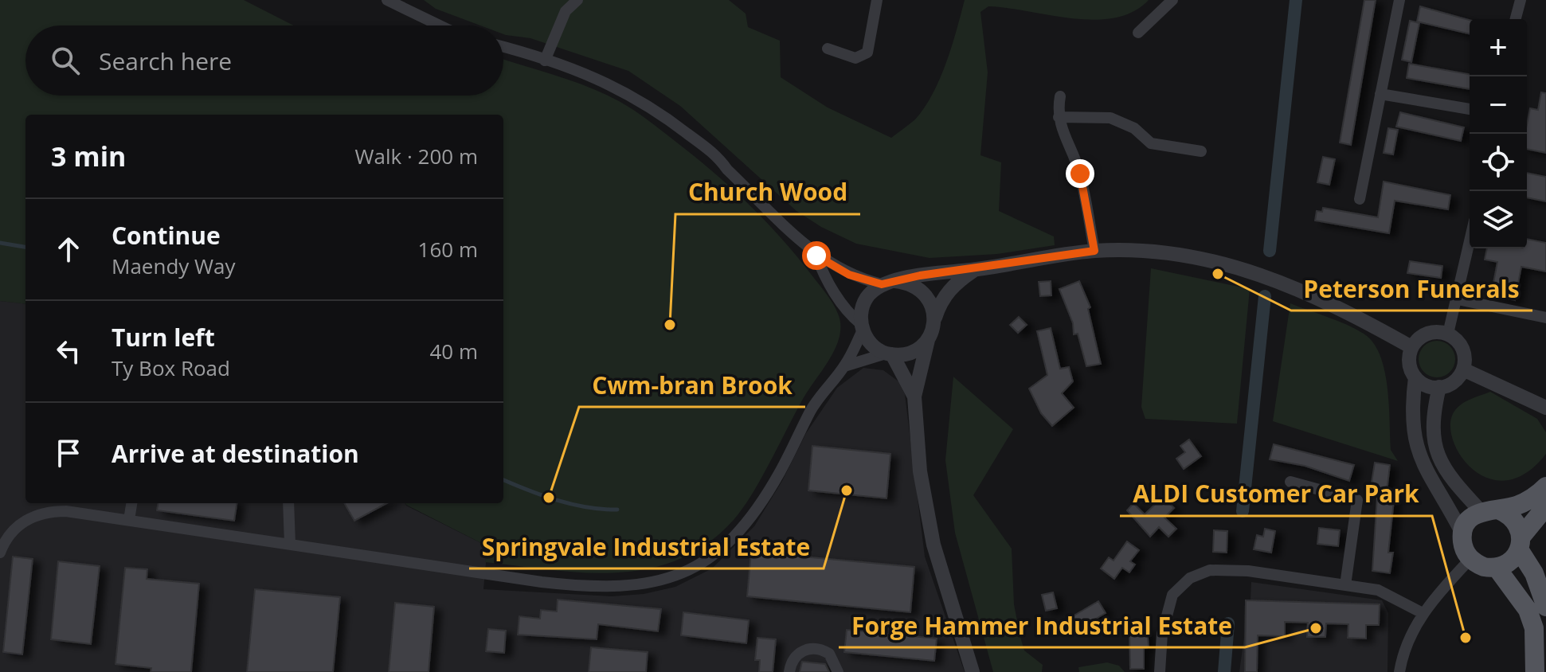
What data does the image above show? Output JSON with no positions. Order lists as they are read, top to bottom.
{
  "places": [
    "Peterson Funerals",
    "Church Wood",
    "Springvale Industrial Estate",
    "Cwm-bran Brook",
    "Forge Hammer Industrial Estate",
    "ALDI Customer Car Park"
  ],
  "page": {
    "map_buttons": ["+", "−"],
    "search": "Search here",
    "heading": ["3 min", "Walk · 200 m"],
    "list": [
      ["Continue", "Maendy Way", "160 m"],
      ["Turn left", "Ty Box Road", "40 m"],
      "Arrive at destination"
    ]
  }
}
